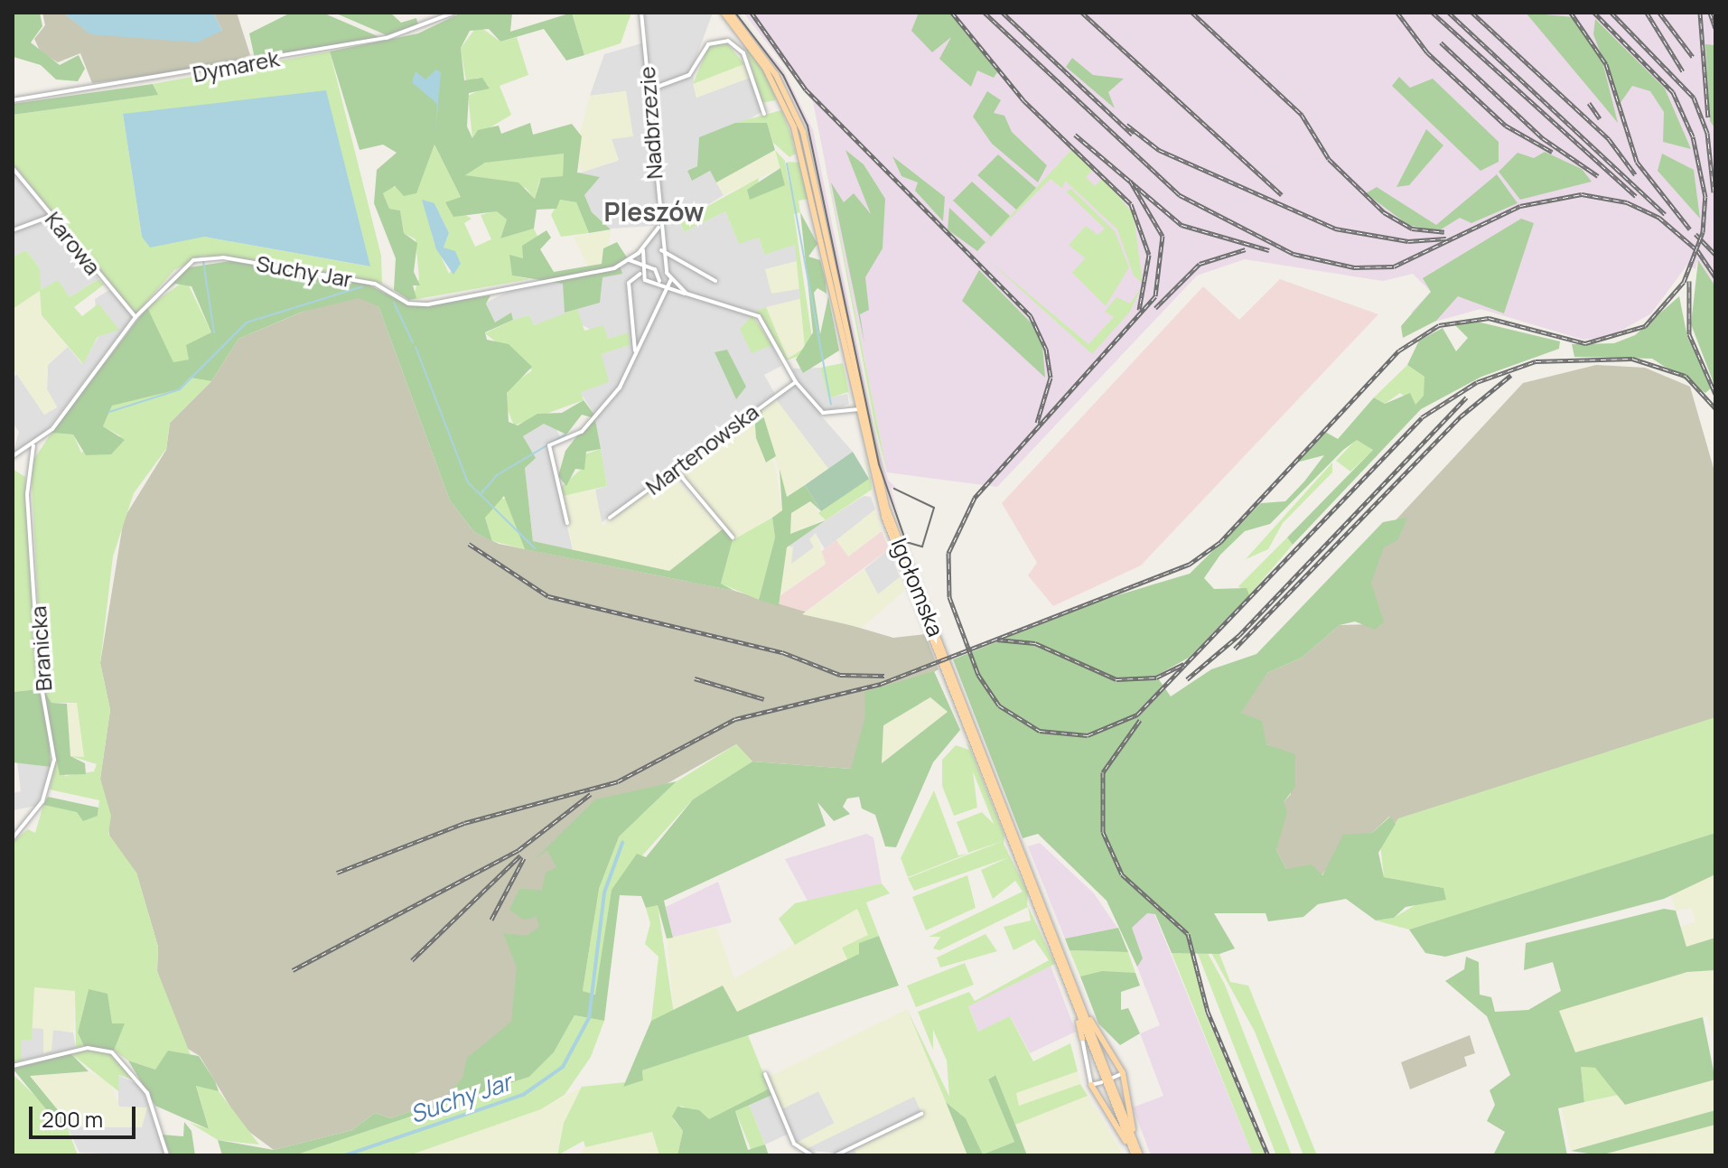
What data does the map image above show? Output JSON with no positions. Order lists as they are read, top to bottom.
{
  "streets": {
    "main road": ["Igołomska"],
    "street": [
      "Dymarek",
      "Nadbrzezie",
      "Karowa",
      "Suchy Jar",
      "Martenowska",
      "Branicka"
    ]
  },
  "crossings": [
    ["Nadbrzezie", "Suchy Jar"],
    ["Nadbrzezie", "Martenowska"],
    ["Nadbrzezie", "Igołomska"],
    ["Karowa", "Suchy Jar"],
    ["Suchy Jar", "Branicka"]
  ],
  "districts": ["Pleszów"],
  "water": ["Suchy Jar"],
  "scale_bar": "200 m"
}
